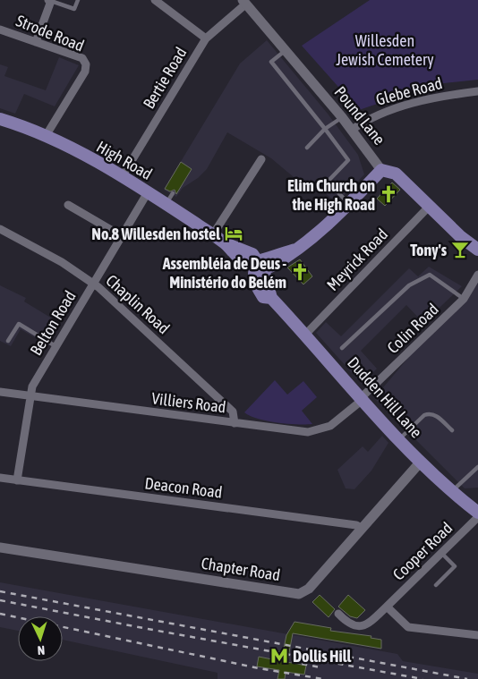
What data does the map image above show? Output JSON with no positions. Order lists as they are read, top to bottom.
{
  "streets": {
    "main road": ["High Road", "Dudden Hill Lane"],
    "street": [
      "Strode Road",
      "Bertie Road",
      "Glebe Road",
      "Pound Lane",
      "Meyrick Road",
      "Chaplin Road",
      "Belton Road",
      "Colin Road",
      "Villiers Road",
      "Deacon Road",
      "Cooper Road",
      "Chapter Road"
    ]
  },
  "crossings": [
    ["Strode Road", "High Road"],
    ["Bertie Road", "Pound Lane"],
    ["Bertie Road", "High Road"],
    ["Glebe Road", "Pound Lane"],
    ["High Road", "Belton Road"],
    ["High Road", "Dudden Hill Lane"],
    ["Meyrick Road", "Dudden Hill Lane"],
    ["Chaplin Road", "Belton Road"],
    ["Chaplin Road", "Villiers Road"],
    ["Belton Road", "Villiers Road"],
    ["Belton Road", "Deacon Road"],
    ["Colin Road", "Dudden Hill Lane"],
    ["Colin Road", "Villiers Road"],
    ["Dudden Hill Lane", "Villiers Road"],
    ["Dudden Hill Lane", "Chapter Road"],
    ["Deacon Road", "Chapter Road"]
  ],
  "parks": ["Willesden Jewish Cemetery"],
  "places": {
    "church": ["Elim Church on the High Road", "Assembléia de Deus - Ministério do Belém"],
    "hotel": ["No.8 Willesden hostel"],
    "bar": ["Tony's"],
    "metro station": ["Dollis Hill"]
  },
  "north": "bottom"
}
